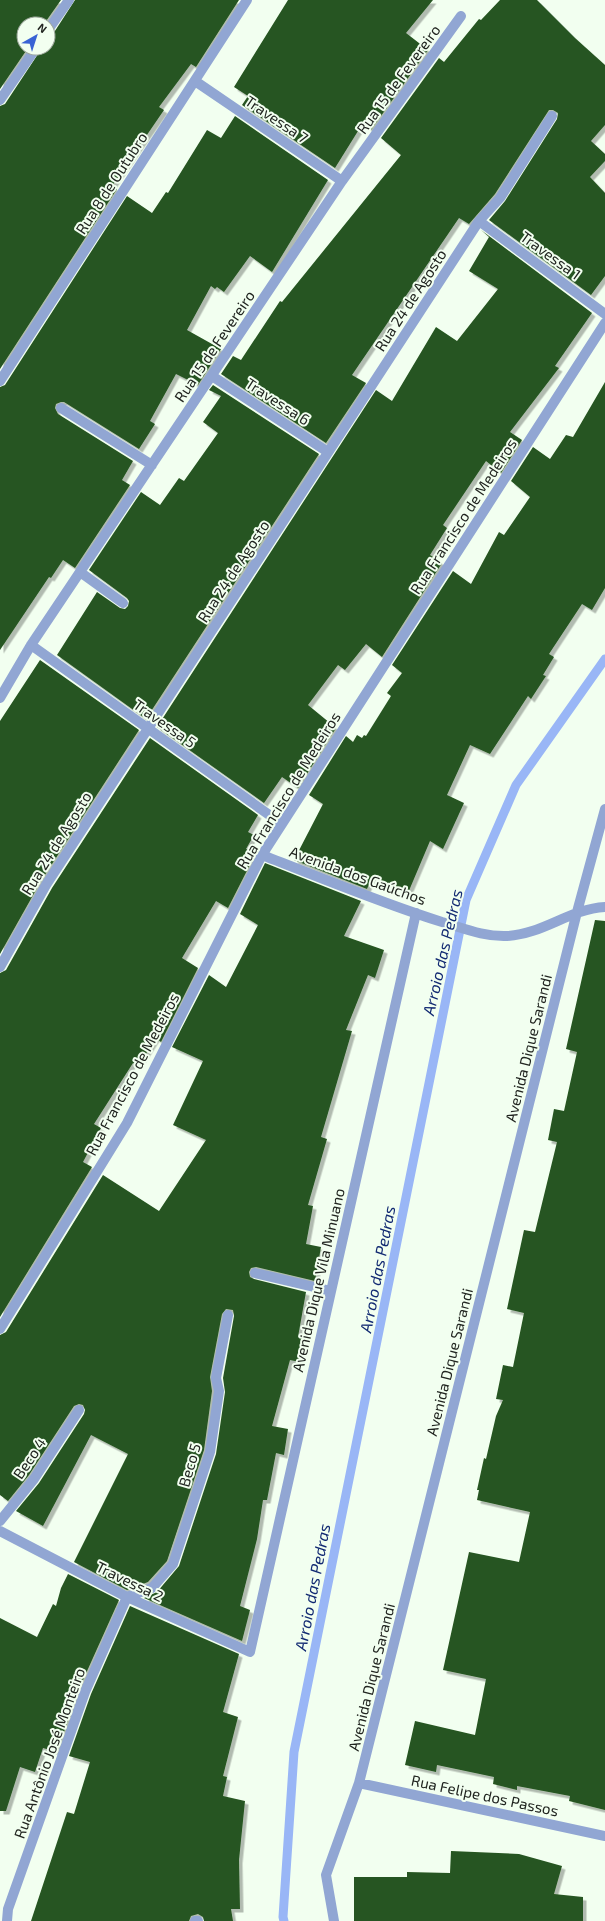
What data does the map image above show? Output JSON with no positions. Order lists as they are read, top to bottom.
{
  "streets": {
    "street": [
      "Rua 15 de Fevereiro",
      "Travessa 7",
      "Rua 8 de Outubro",
      "Travessa 1",
      "Rua 24 de Agosto",
      "Travessa 6",
      "Rua Francisco de Medeiros",
      "Travessa 5",
      "Avenida dos Gaúchos",
      "Avenida Dique Sarandi",
      "Avenida Dique Vila Minuano",
      "Beco 4",
      "Beco 5",
      "Travessa 2",
      "Rua Antônio José Monteiro",
      "Rua Felipe dos Passos"
    ]
  },
  "crossings": [
    ["Rua 15 de Fevereiro", "Travessa 7"],
    ["Rua 15 de Fevereiro", "Travessa 6"],
    ["Rua 15 de Fevereiro", "Travessa 5"],
    ["Travessa 7", "Rua 8 de Outubro"],
    ["Travessa 1", "Rua 24 de Agosto"],
    ["Rua 24 de Agosto", "Travessa 6"],
    ["Rua 24 de Agosto", "Travessa 5"],
    ["Rua Francisco de Medeiros", "Travessa 5"],
    ["Rua Francisco de Medeiros", "Avenida dos Gaúchos"],
    ["Avenida dos Gaúchos", "Avenida Dique Sarandi"],
    ["Avenida dos Gaúchos", "Avenida Dique Vila Minuano"],
    ["Avenida Dique Sarandi", "Rua Felipe dos Passos"],
    ["Avenida Dique Vila Minuano", "Travessa 2"],
    ["Beco 5", "Travessa 2"],
    ["Beco 5", "Rua Antônio José Monteiro"],
    ["Travessa 2", "Rua Antônio José Monteiro"]
  ],
  "water": ["Arroio das Pedras"],
  "north": "top right"
}
